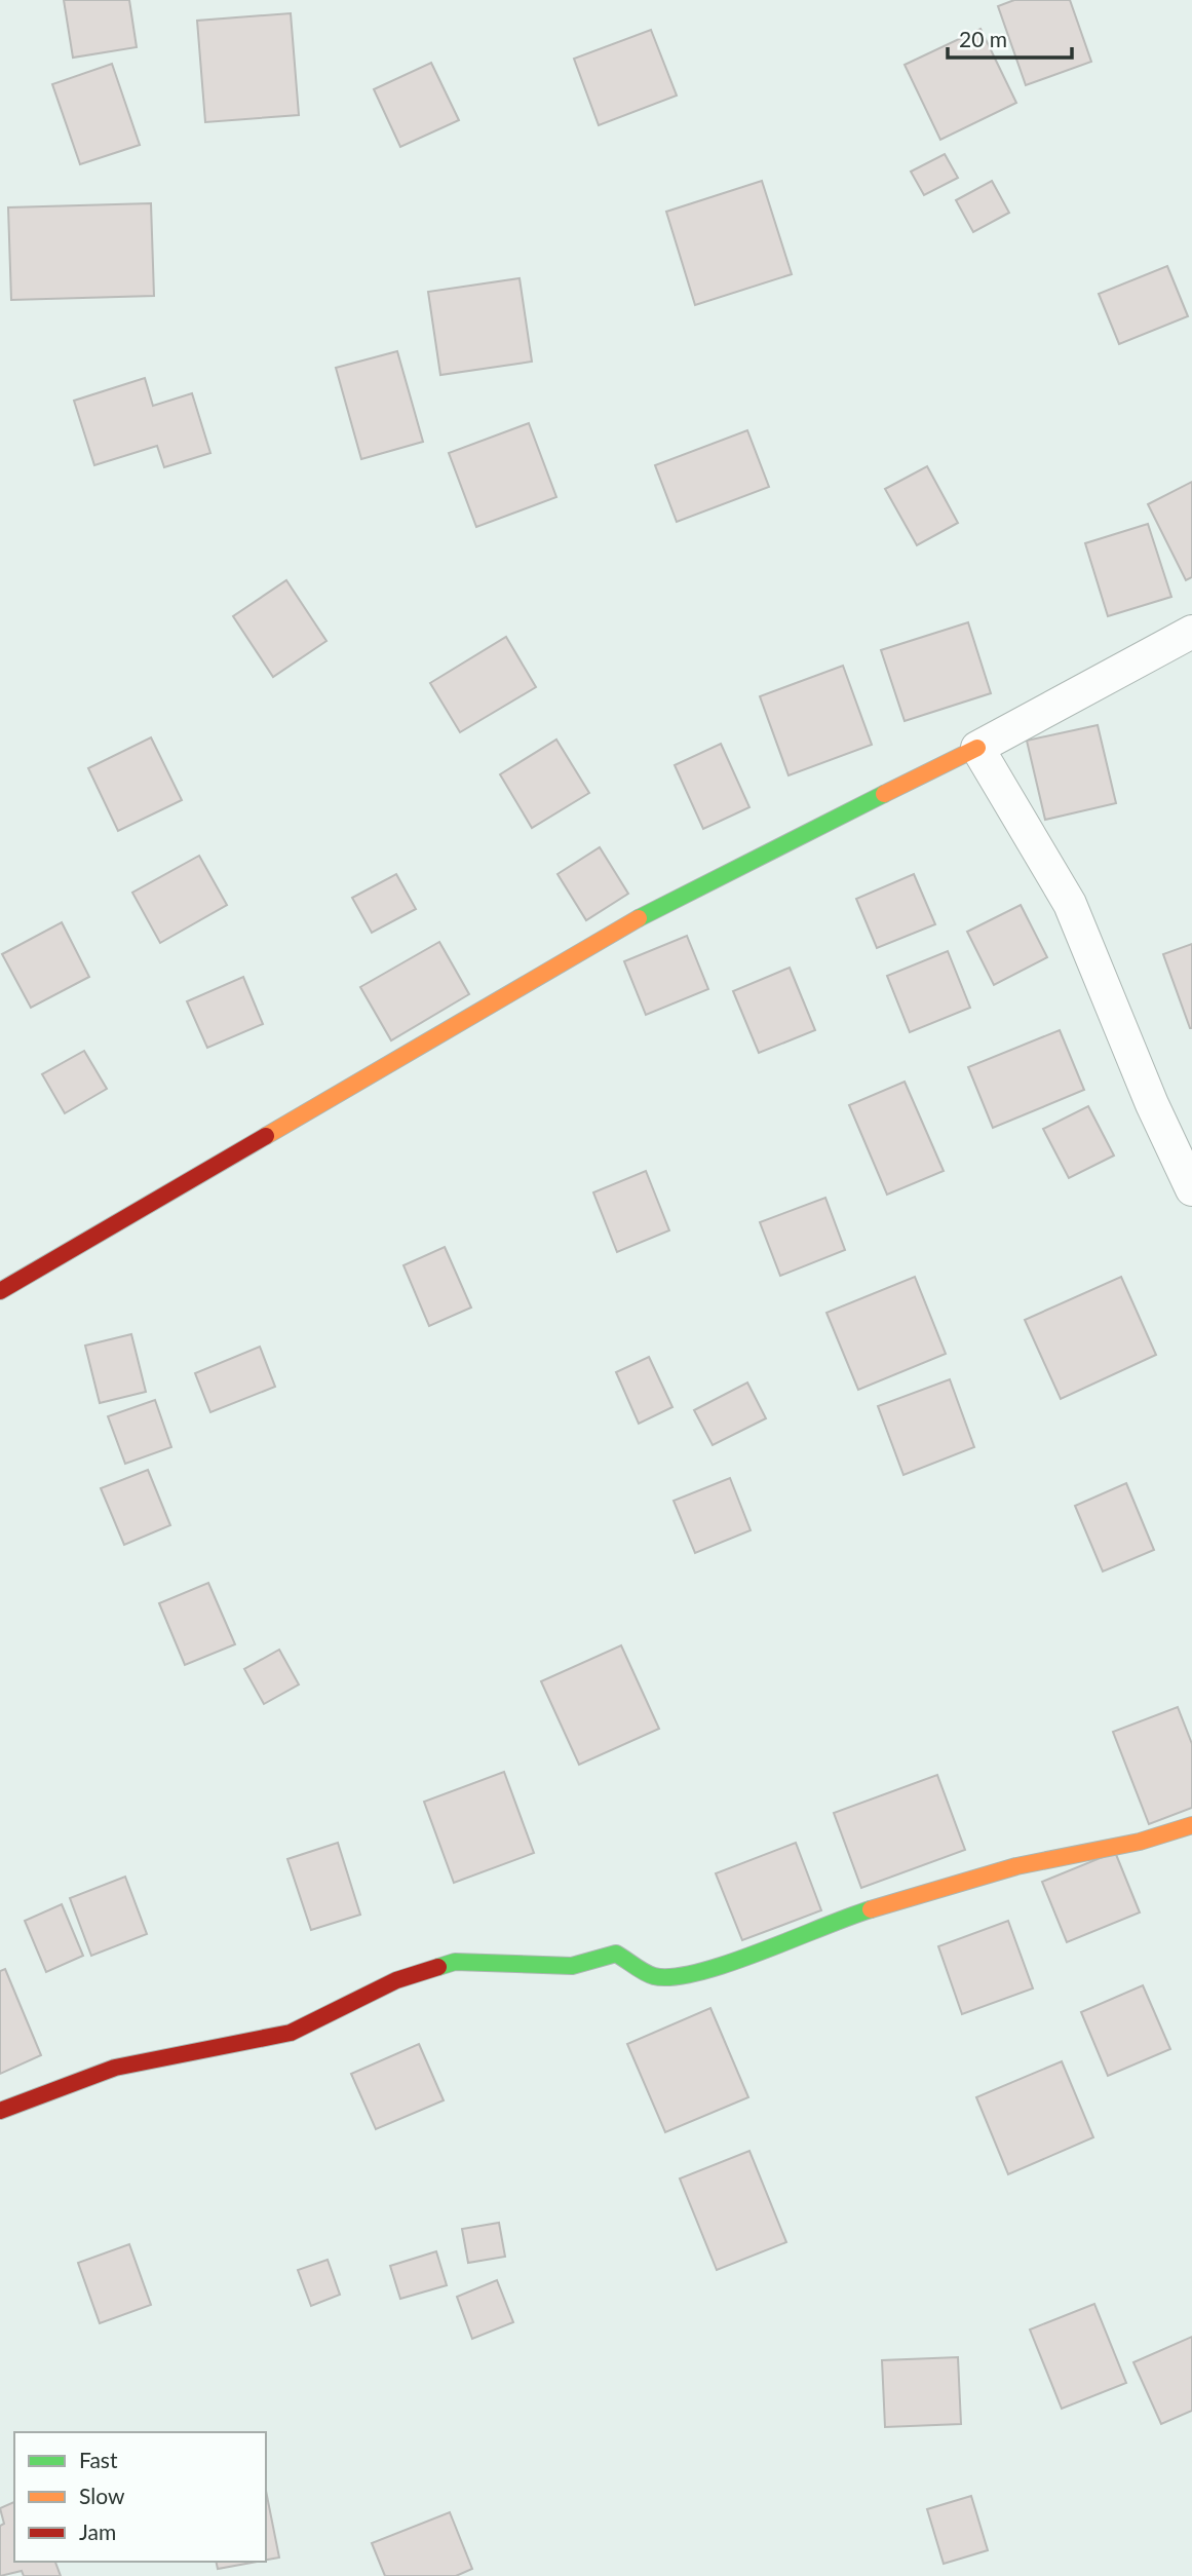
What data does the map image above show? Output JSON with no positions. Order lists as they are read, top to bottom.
{
  "legend": ["Fast", "Slow", "Jam"],
  "scale_bar": "20 m"
}
